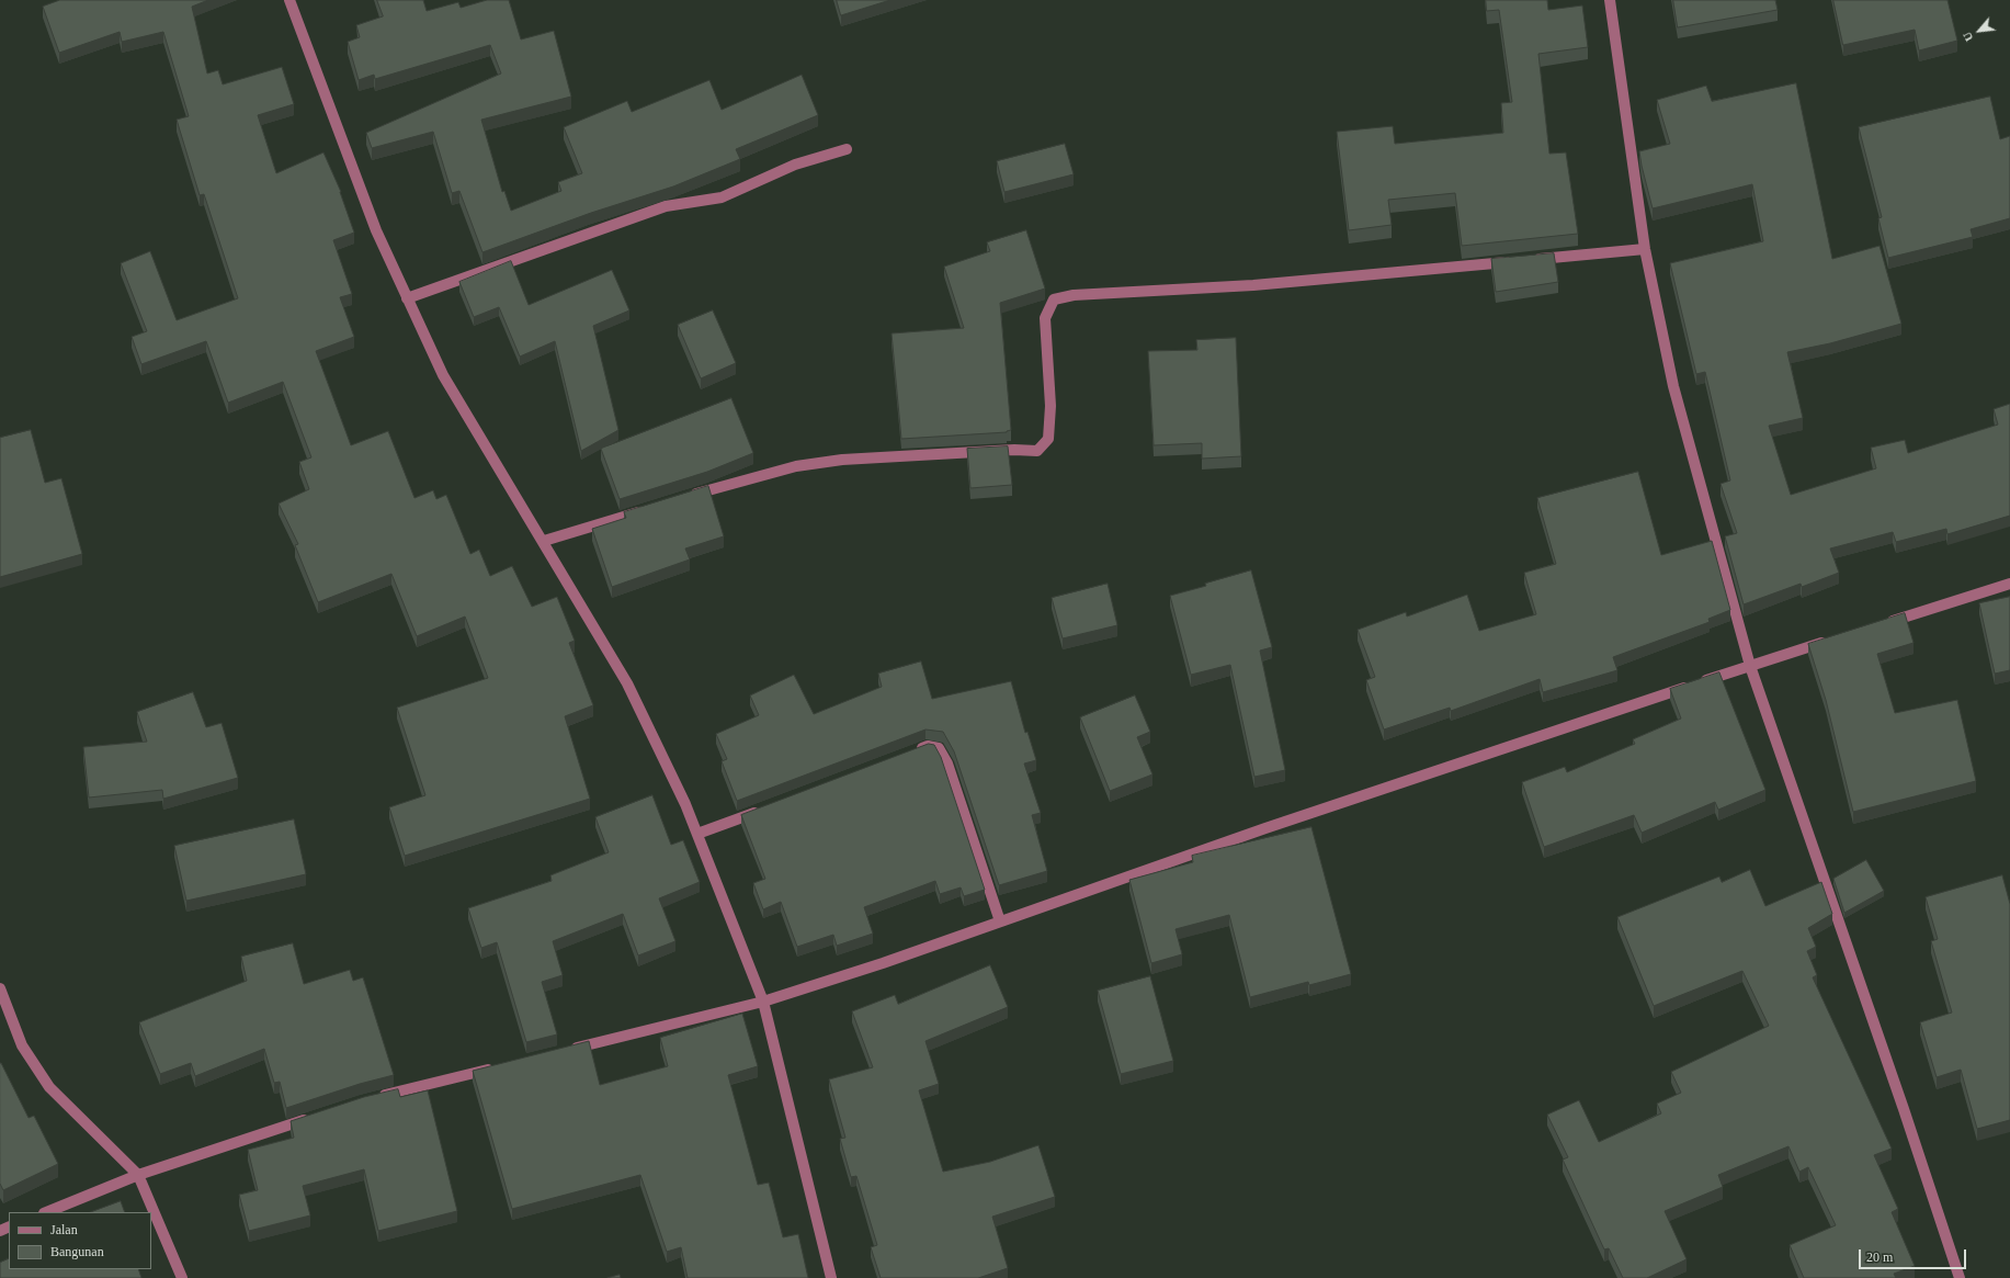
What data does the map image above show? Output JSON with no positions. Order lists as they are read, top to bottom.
{
  "legend": ["Jalan", "Bangunan"],
  "scale_bar": "20 m",
  "north": "bottom left"
}
